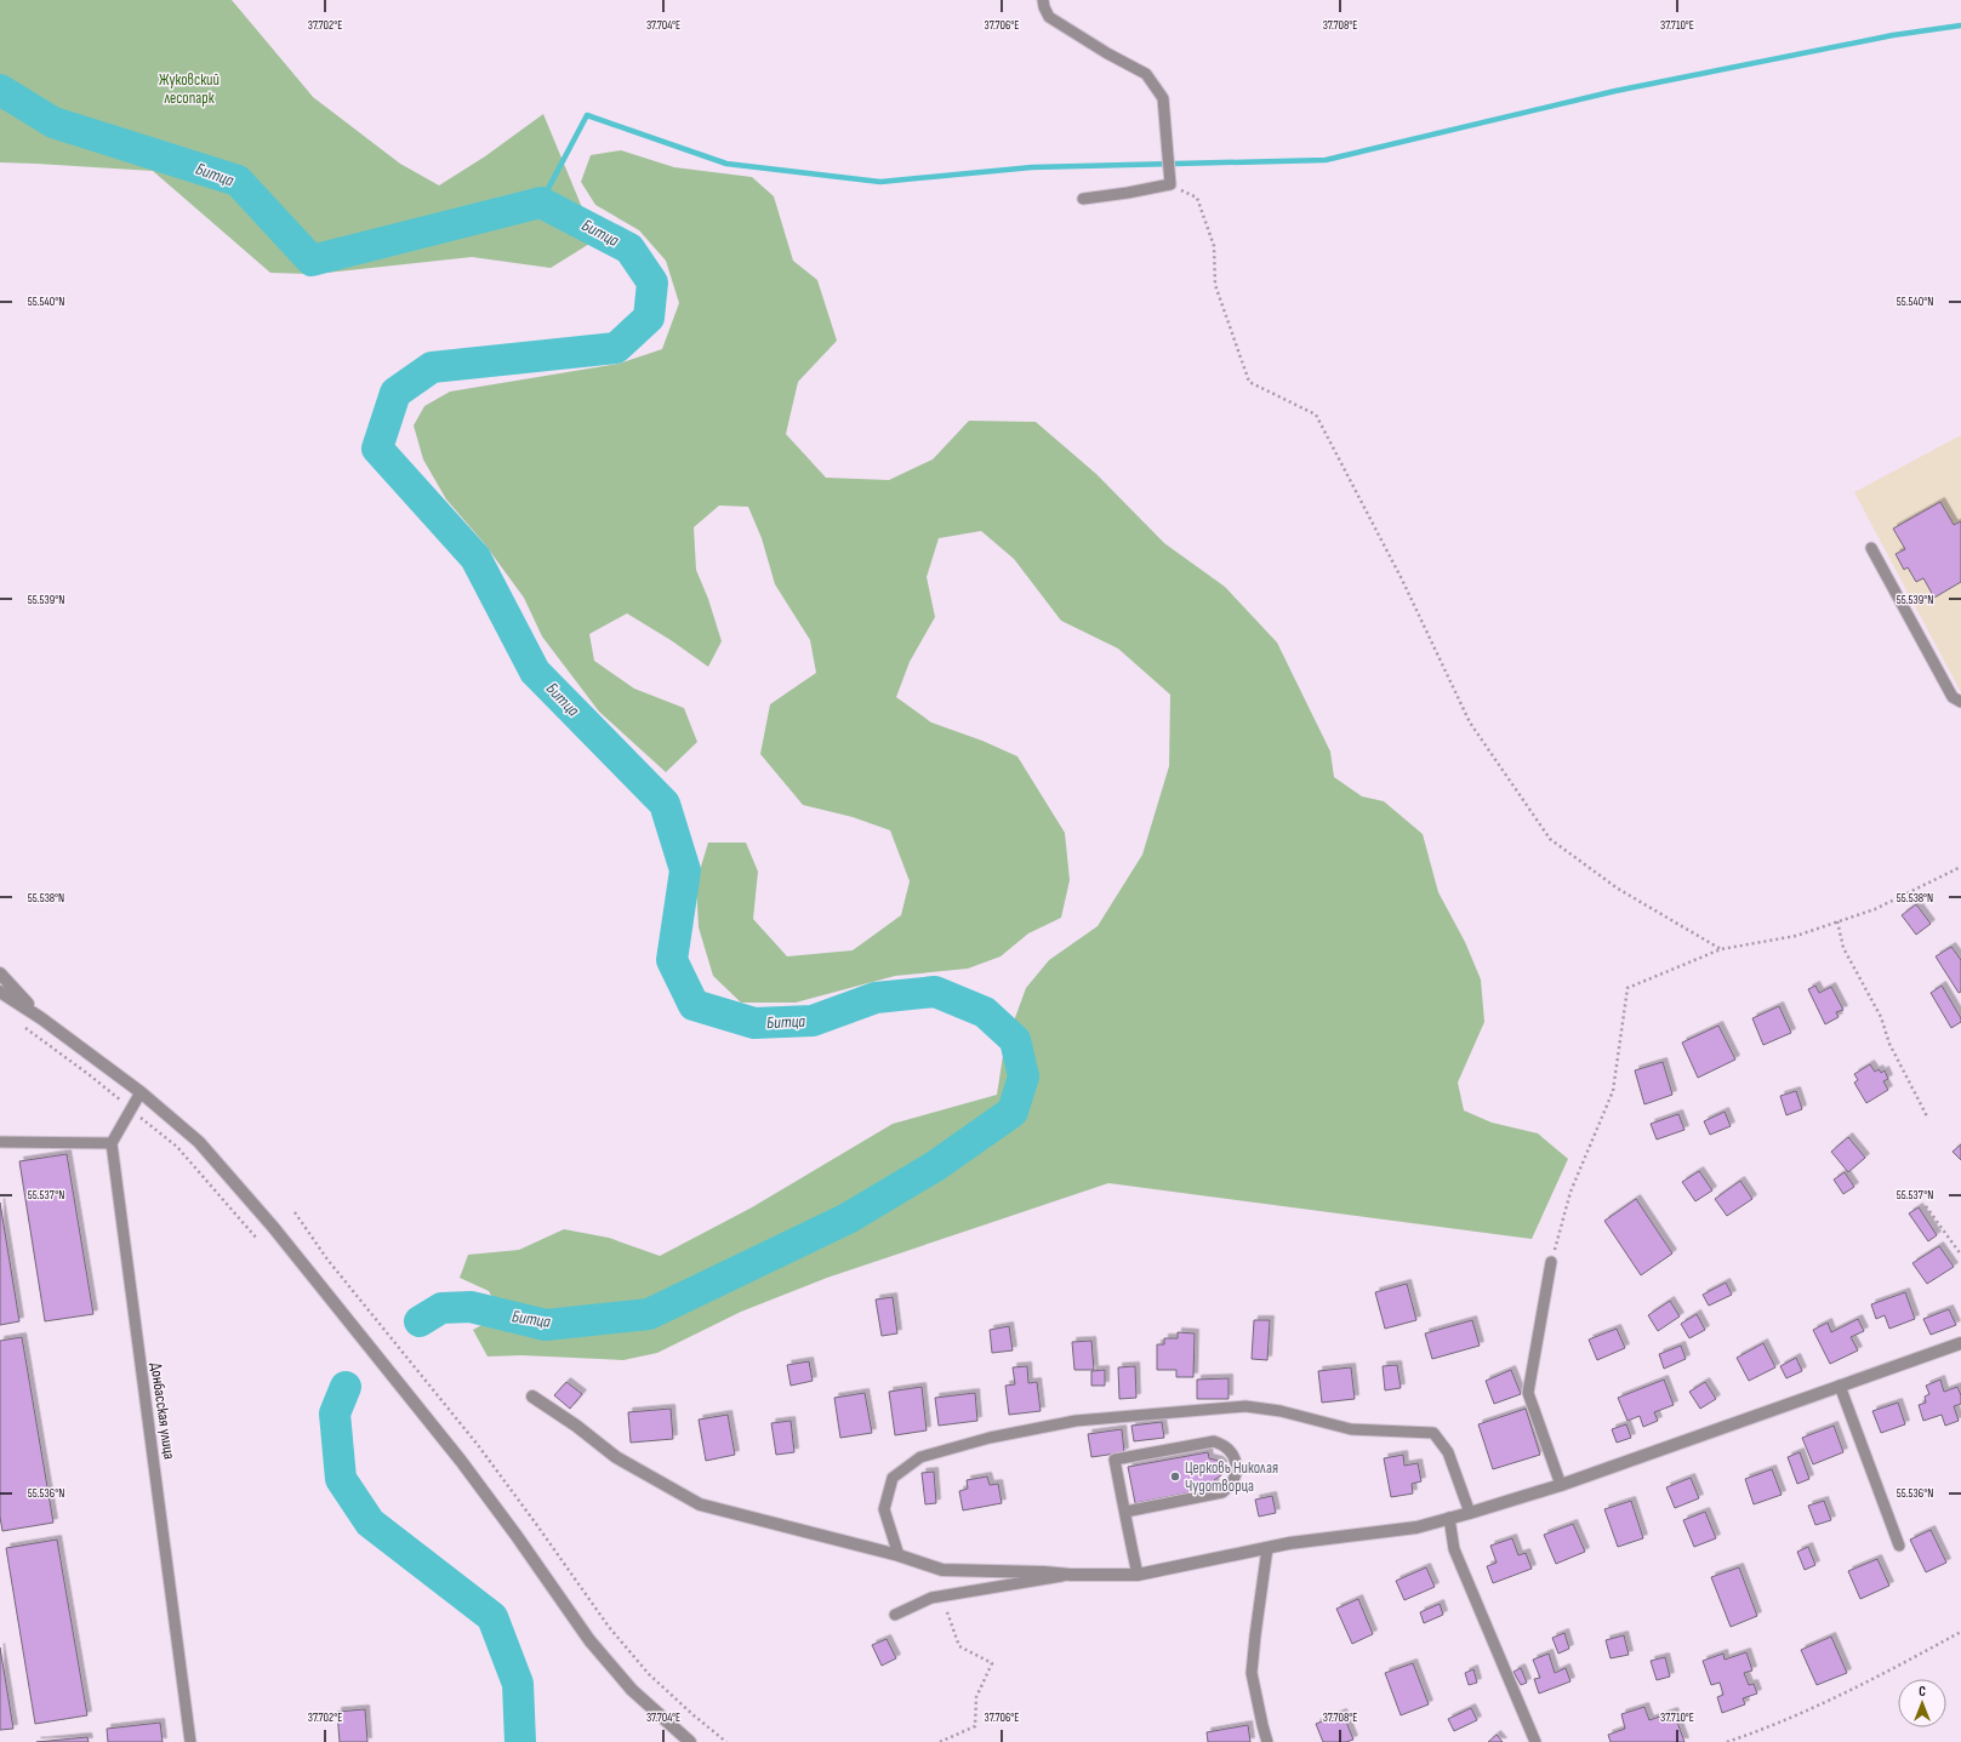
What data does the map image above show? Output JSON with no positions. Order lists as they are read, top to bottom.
{
  "streets": {
    "lane": ["Донбасская улица"]
  },
  "water": ["Битца"],
  "parks": ["Жуковский лесопарк"],
  "places": ["Церковь Николая Чудотворца"],
  "north": "top",
  "coordinates": [
    "37.702°E",
    "37.704°E",
    "37.706°E",
    "37.708°E",
    "37.710°E",
    "55.540°N",
    "55.539°N",
    "55.538°N",
    "55.537°N",
    "55.536°N"
  ]
}
